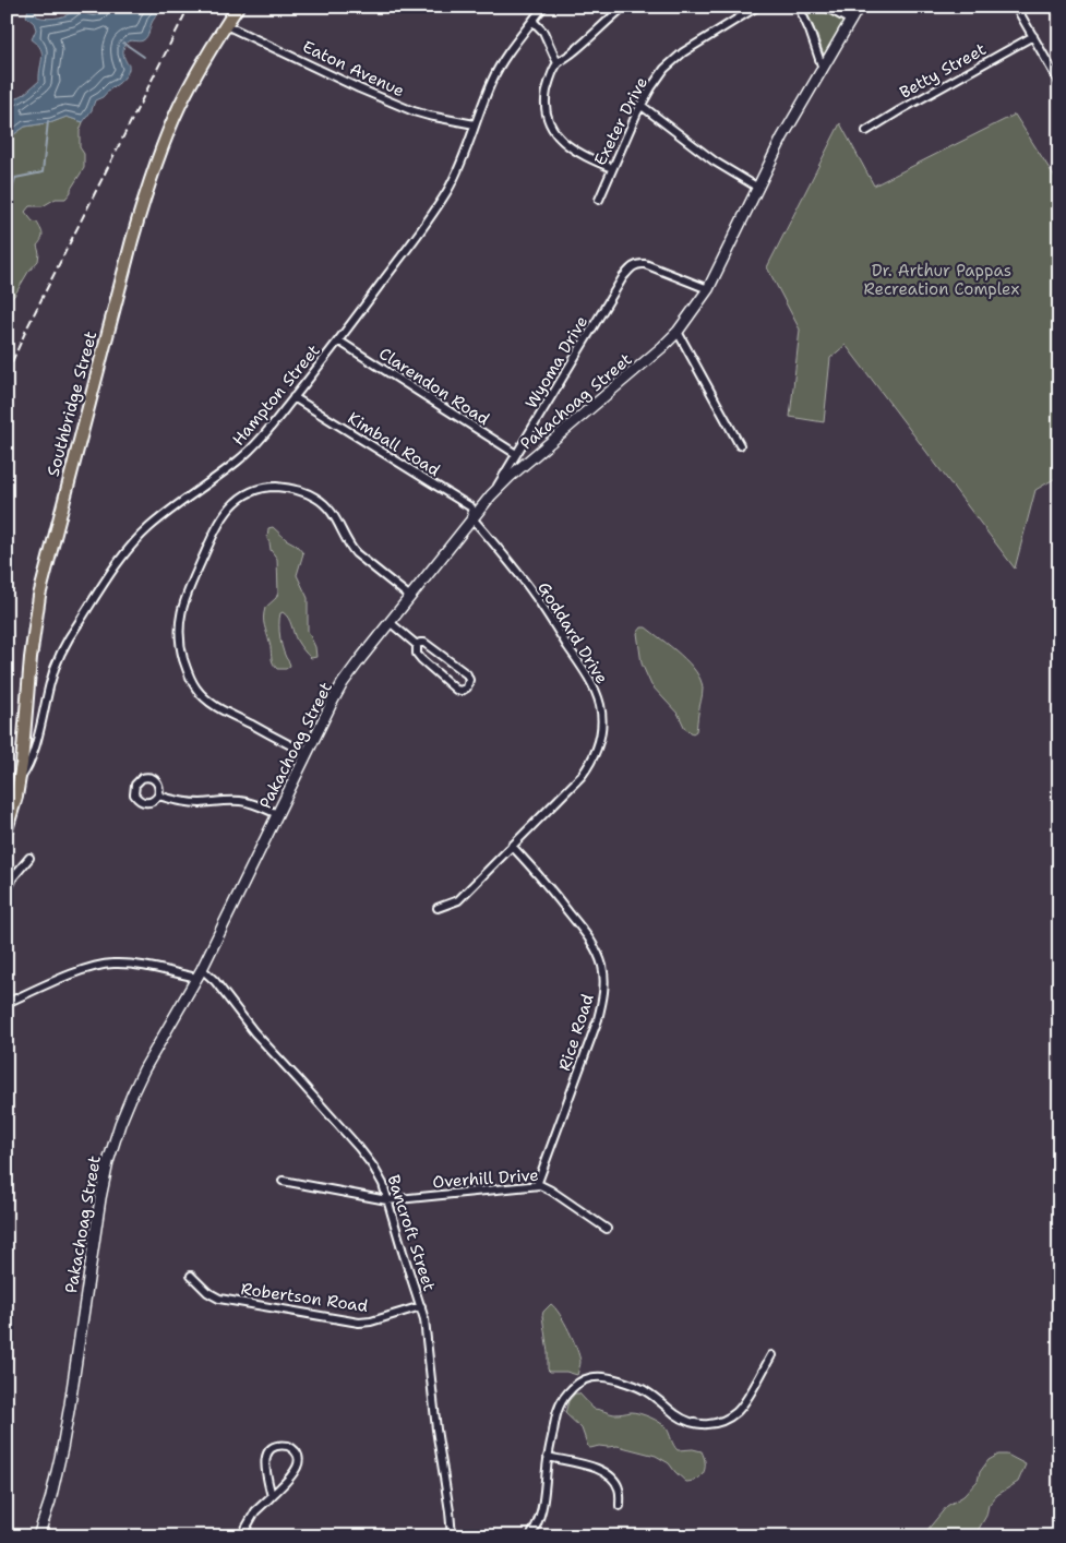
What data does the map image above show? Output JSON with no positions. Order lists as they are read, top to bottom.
{
  "streets": {
    "main road": ["Southbridge Street"],
    "street": [
      "Eaton Avenue",
      "Betty Street",
      "Exeter Drive",
      "Wyoma Drive",
      "Clarendon Road",
      "Hampton Street",
      "Pakachoag Street",
      "Kimball Road",
      "Goddard Drive",
      "Rice Road",
      "Overhill Drive",
      "Bancroft Street",
      "Robertson Road"
    ]
  },
  "crossings": [
    ["Eaton Avenue", "Hampton Street"],
    ["Eaton Avenue", "Southbridge Street"],
    ["Wyoma Drive", "Clarendon Road"],
    ["Wyoma Drive", "Pakachoag Street"],
    ["Clarendon Road", "Hampton Street"],
    ["Hampton Street", "Southbridge Street"],
    ["Hampton Street", "Kimball Road"],
    ["Pakachoag Street", "Kimball Road"],
    ["Pakachoag Street", "Goddard Drive"],
    ["Pakachoag Street", "Bancroft Street"],
    ["Kimball Road", "Goddard Drive"],
    ["Goddard Drive", "Rice Road"],
    ["Rice Road", "Overhill Drive"],
    ["Overhill Drive", "Bancroft Street"],
    ["Bancroft Street", "Robertson Road"]
  ],
  "parks": ["Dr. Arthur Pappas Recreation Complex"]
}
